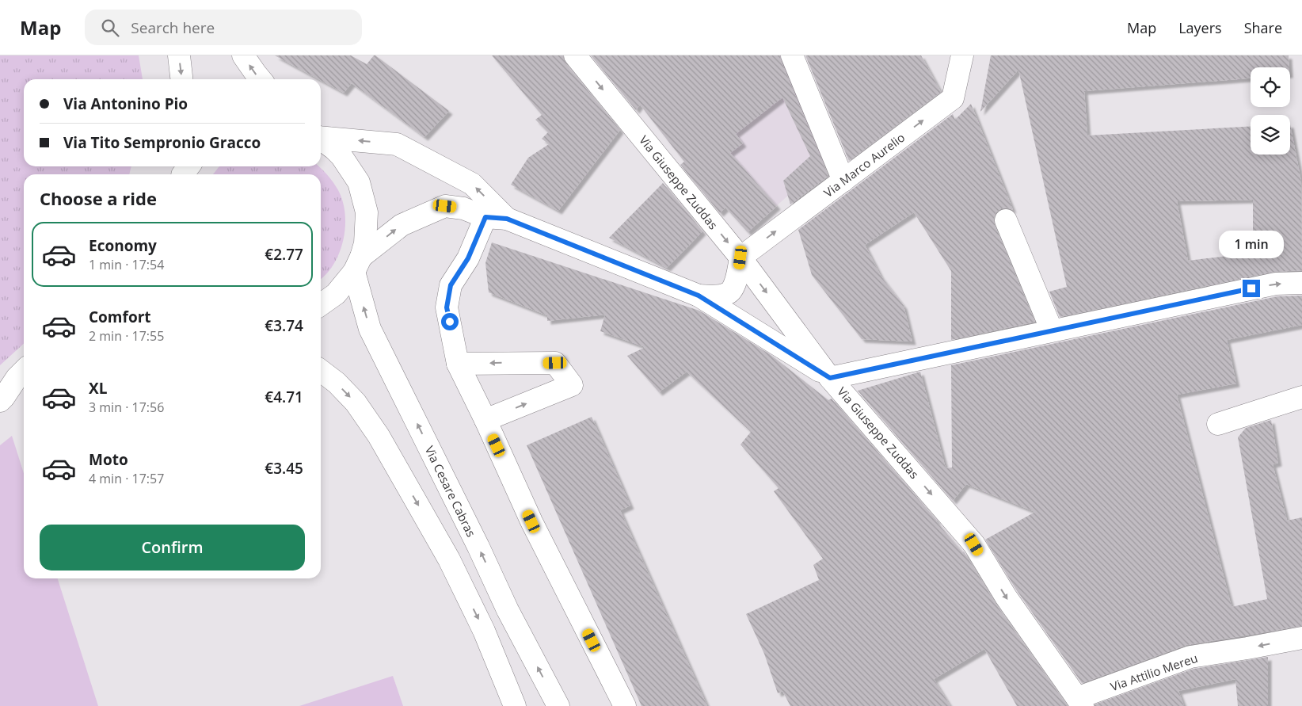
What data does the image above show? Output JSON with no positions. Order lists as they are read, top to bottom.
{
  "streets": {
    "street": [
      "Via Marco Aurelio",
      "Via Giuseppe Zuddas",
      "Via Cesare Cabras",
      "Via Attilio Mereu"
    ]
  },
  "crossings": [
    ["Via Marco Aurelio", "Via Giuseppe Zuddas"],
    ["Via Giuseppe Zuddas", "Via Attilio Mereu"]
  ],
  "one_way": ["Via Marco Aurelio", "Via Attilio Mereu"],
  "page": {
    "header": "Map",
    "search": "Search here",
    "nav": ["Map", "Layers", "Share"],
    "banner": ["Via Antonino Pio", "Via Tito Sempronio Gracco"],
    "heading": "Choose a ride",
    "list": [
      {
        "name": "Economy",
        "note": "1 min · 17:54",
        "value": "€2.77"
      },
      {
        "name": "Comfort",
        "note": "2 min · 17:55",
        "value": "€3.74"
      },
      {
        "name": "XL",
        "note": "3 min · 17:56",
        "value": "€4.71"
      },
      {
        "name": "Moto",
        "note": "4 min · 17:57",
        "value": "€3.45"
      }
    ],
    "bubble": "1 min",
    "buttons": "Confirm"
  }
}
